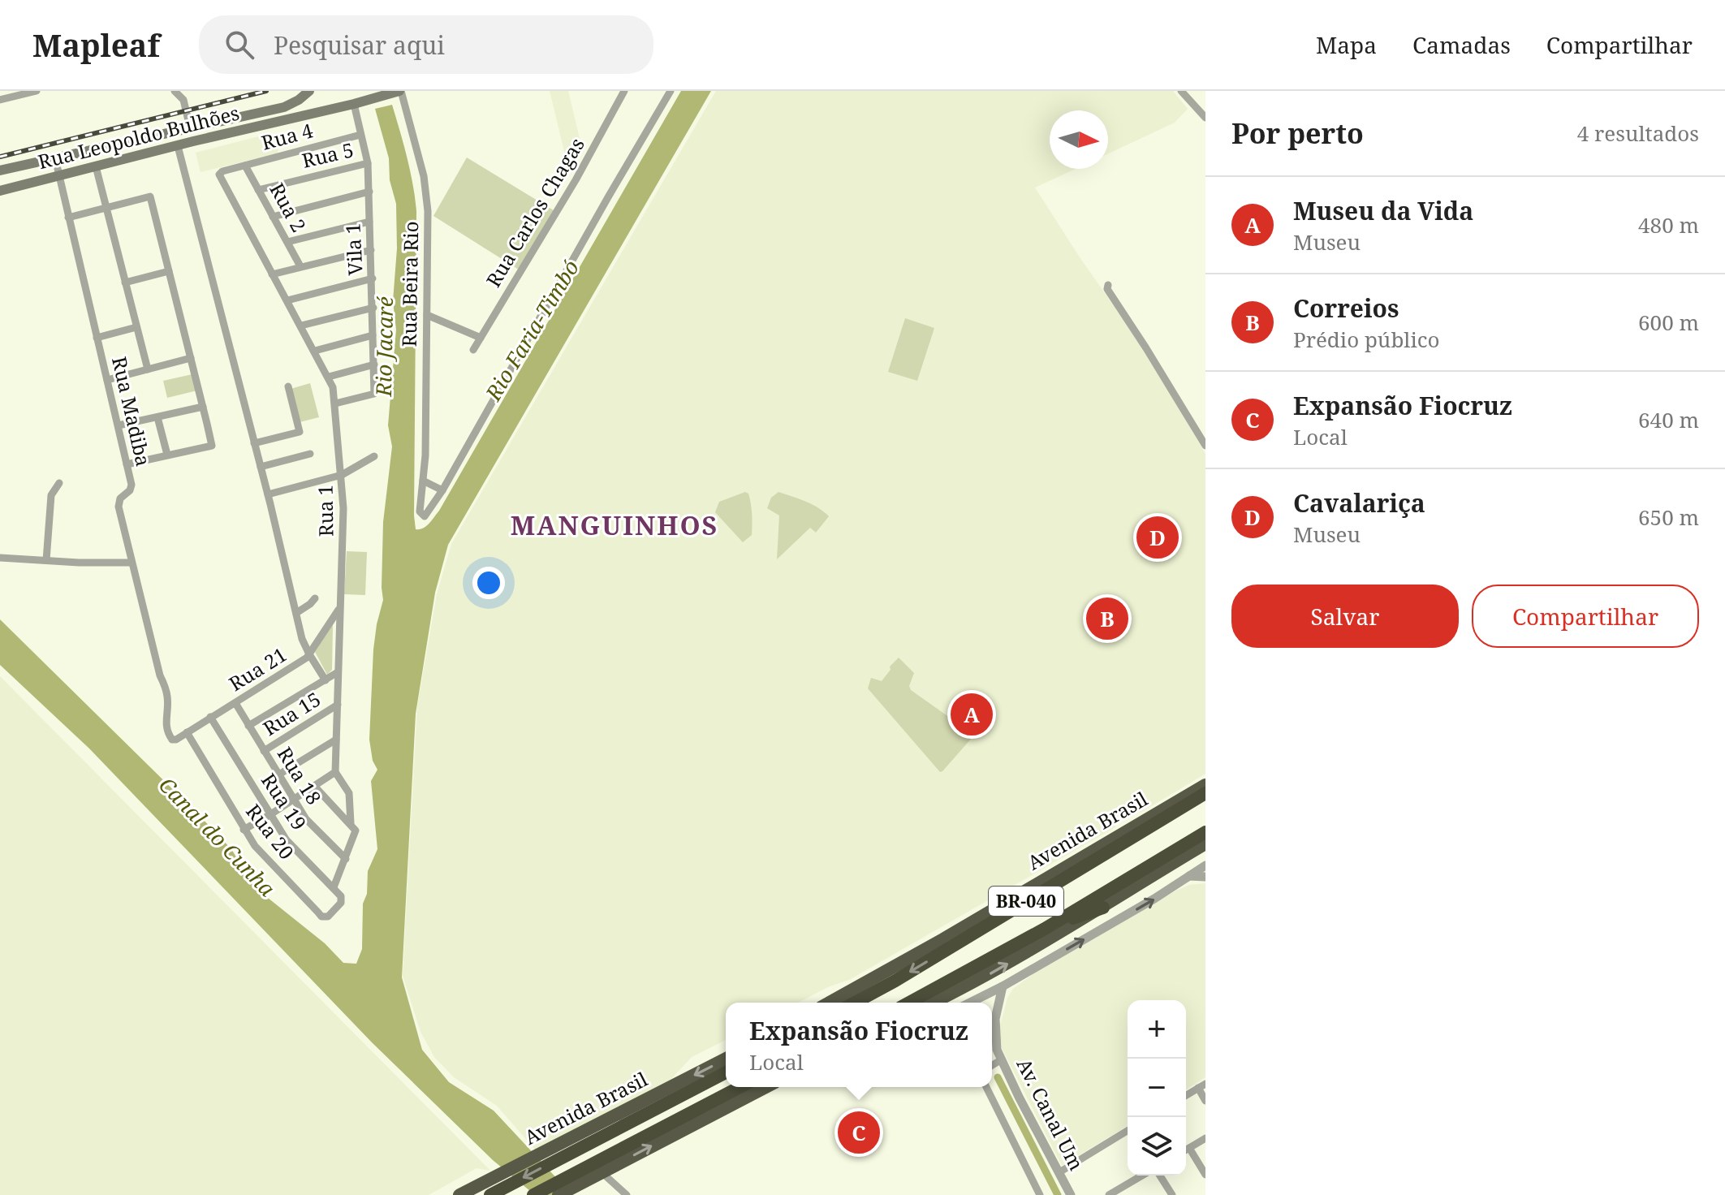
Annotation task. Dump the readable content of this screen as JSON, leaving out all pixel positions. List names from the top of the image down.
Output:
{
  "streets": {
    "highway": ["Avenida Brasil", "BR-040"],
    "main road": ["Rua Leopoldo Bulhões"],
    "street": [
      "Rua 4",
      "Rua 5",
      "Rua 2",
      "Rua Carlos Chagas",
      "Vila 1",
      "Rua Beira Rio",
      "Rua Madiba",
      "Rua 1",
      "Rua 21",
      "Rua 15",
      "Rua 18",
      "Rua 19",
      "Rua 20",
      "Av. Canal Um"
    ]
  },
  "crossings": [
    ["Rua 4", "Rua 2"],
    ["Rua 4", "Vila 1"],
    ["Rua 4", "Rua 1"],
    ["Rua Leopoldo Bulhões", "Vila 1"],
    ["Rua Leopoldo Bulhões", "Rua Beira Rio"],
    ["Rua Leopoldo Bulhões", "Rua Madiba"],
    ["Rua 5", "Rua 2"],
    ["Rua 5", "Vila 1"],
    ["Vila 1", "Rua 1"],
    ["Rua Madiba", "Rua 21"],
    ["Rua 1", "Rua 21"],
    ["Rua 1", "Rua 15"],
    ["Rua 21", "Rua 18"],
    ["Rua 21", "Rua 19"],
    ["Rua 21", "Rua 20"],
    ["Rua 15", "Rua 18"],
    ["Rua 19", "Rua 20"]
  ],
  "districts": ["MANGUINHOS"],
  "water": ["Rio Faria-Timbó", "Rio Jacaré", "Canal do Cunha"],
  "north": "right",
  "page": {
    "header": "Mapleaf",
    "search": "Pesquisar aqui",
    "nav": ["Mapa", "Camadas", "Compartilhar"],
    "heading": ["Por perto", "4 resultados"],
    "list": [
      {
        "mark": "A",
        "name": "Museu da Vida",
        "note": "Museu",
        "value": "480 m"
      },
      {
        "mark": "B",
        "name": "Correios",
        "note": "Prédio público",
        "value": "600 m"
      },
      {
        "mark": "C",
        "name": "Expansão Fiocruz",
        "note": "Local",
        "value": "640 m"
      },
      {
        "mark": "D",
        "name": "Cavalariça",
        "note": "Museu",
        "value": "650 m"
      }
    ],
    "pins": [
      "D",
      "B",
      "A",
      "C"
    ],
    "buttons": ["Salvar", "Compartilhar"],
    "map_buttons": ["+", "−"],
    "popup": ["Expansão Fiocruz", "Local"]
  }
}
